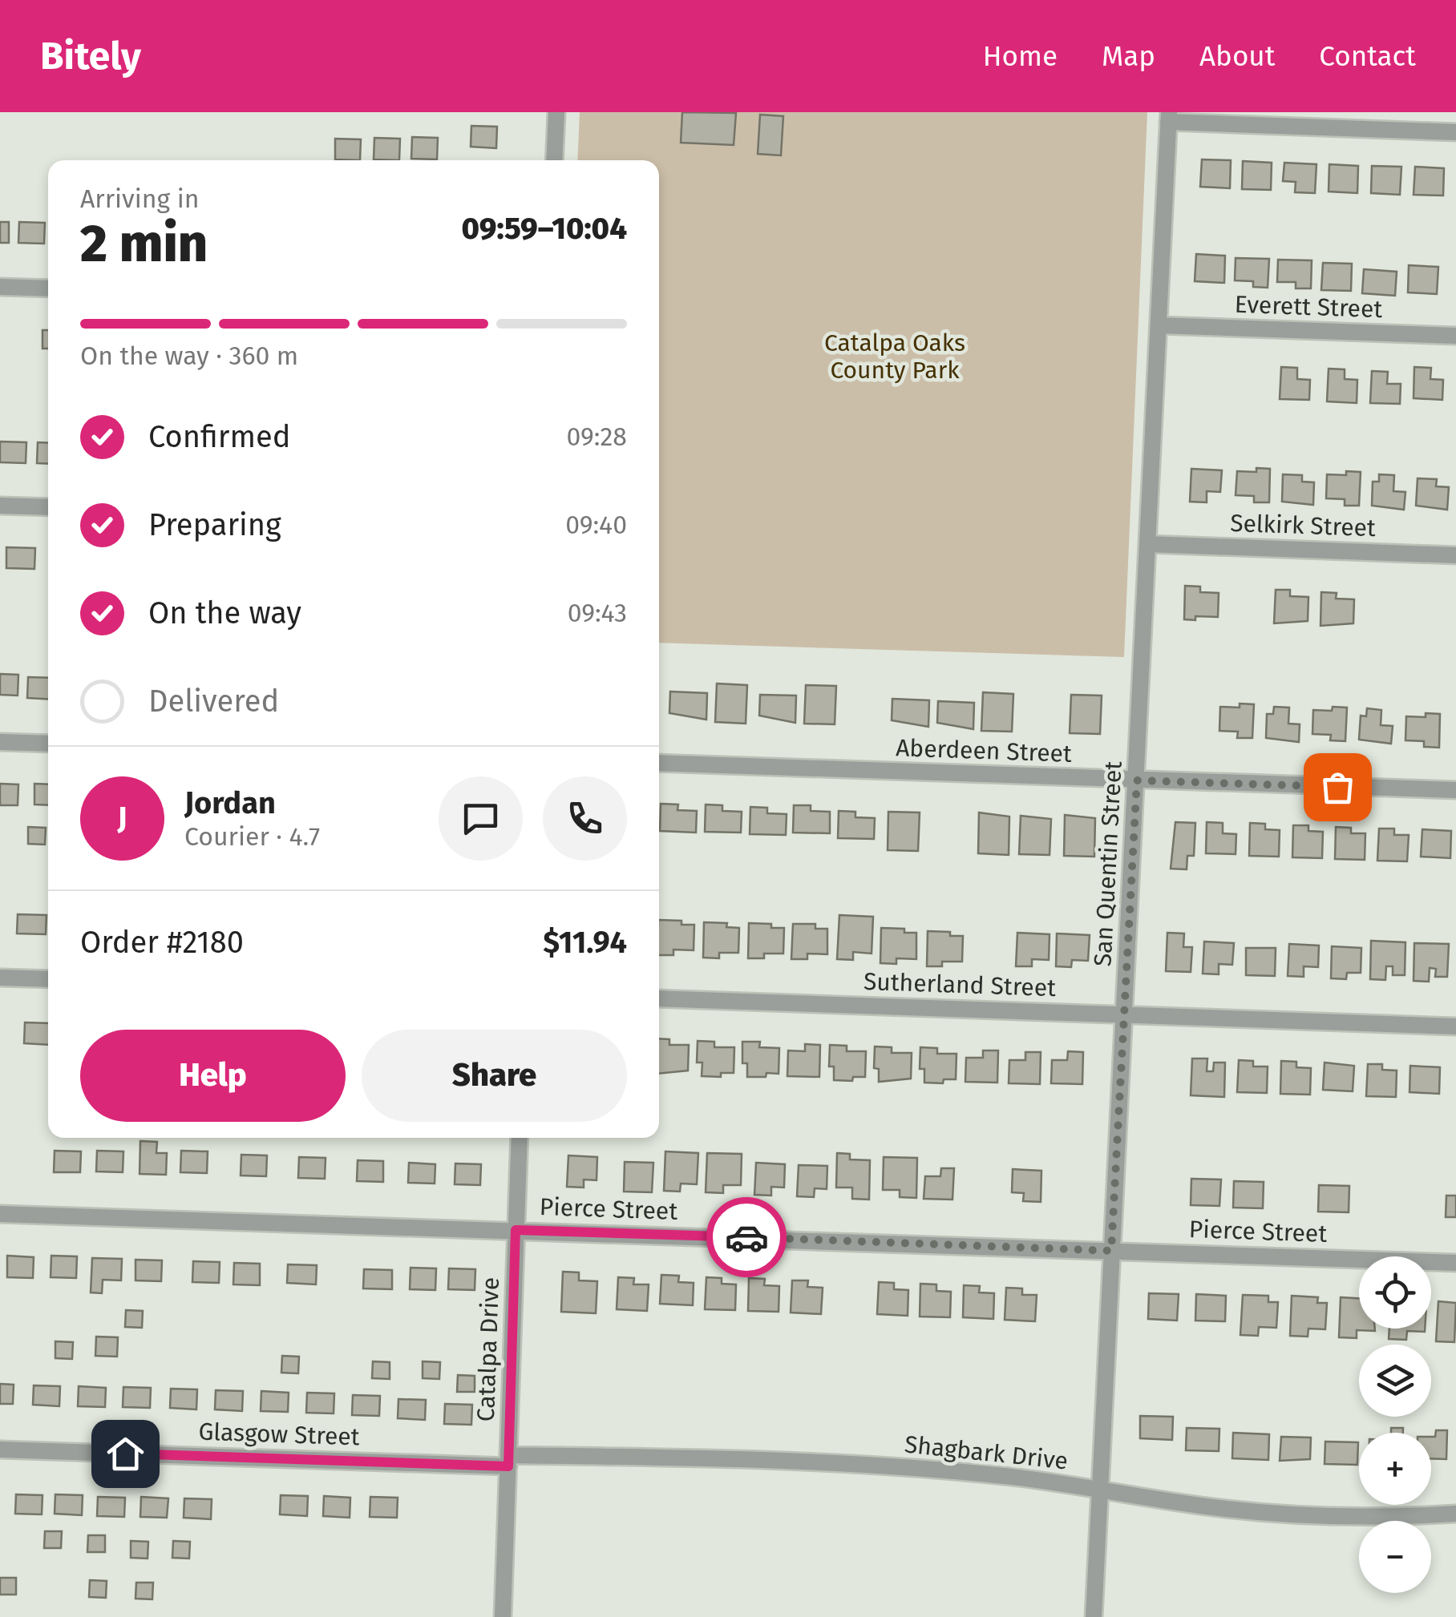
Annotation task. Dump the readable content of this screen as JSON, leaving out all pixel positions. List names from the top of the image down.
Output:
{
  "streets": {
    "street": [
      "Everett Street",
      "Selkirk Street",
      "Aberdeen Street",
      "San Quentin Street",
      "Sutherland Street",
      "Pierce Street",
      "Catalpa Drive",
      "Glasgow Street",
      "Shagbark Drive"
    ]
  },
  "crossings": [
    ["Everett Street", "San Quentin Street"],
    ["Selkirk Street", "San Quentin Street"],
    ["Aberdeen Street", "San Quentin Street"],
    ["San Quentin Street", "Sutherland Street"],
    ["San Quentin Street", "Pierce Street"],
    ["San Quentin Street", "Shagbark Drive"],
    ["Pierce Street", "Catalpa Drive"],
    ["Catalpa Drive", "Glasgow Street"],
    ["Catalpa Drive", "Shagbark Drive"],
    ["Glasgow Street", "Shagbark Drive"]
  ],
  "parks": ["Catalpa Oaks County Park"],
  "page": {
    "header": "Bitely",
    "nav": [
      "Home",
      "Map",
      "About",
      "Contact"
    ],
    "heading": ["2 min", "Arriving in", "09:59–10:04"],
    "panel": [
      "Jordan",
      "Courier · 4.7",
      "Order #2180",
      "$11.94"
    ],
    "bar": "On the way · 360 m",
    "list": [
      ["Confirmed", "09:28"],
      ["Preparing", "09:40"],
      ["On the way", "09:43"],
      "Delivered"
    ],
    "round": "J",
    "buttons": ["Help", "Share"],
    "map_buttons": ["+", "−"]
  }
}
